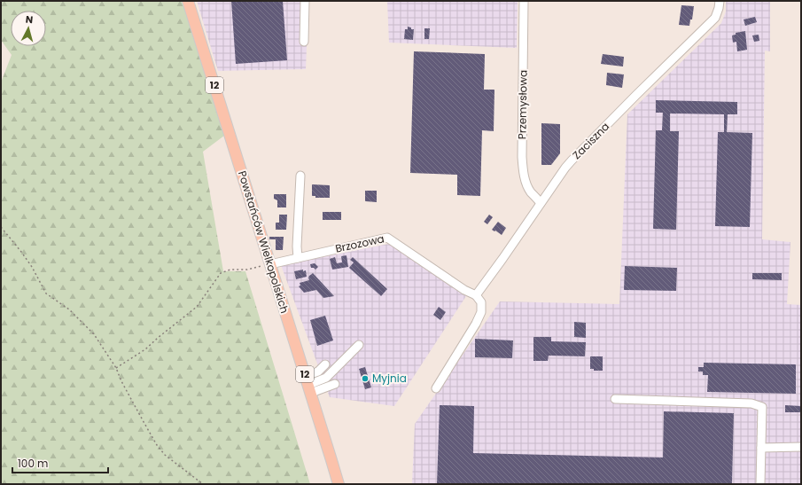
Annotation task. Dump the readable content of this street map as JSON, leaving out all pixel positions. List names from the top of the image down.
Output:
{
  "streets": {
    "main road": ["12", "Powstańców Wielkopolskich"],
    "street": ["Przemysłowa", "Zaciszna", "Brzozowa"]
  },
  "crossings": [
    ["Przemysłowa", "Zaciszna"],
    ["Zaciszna", "Brzozowa"],
    ["Powstańców Wielkopolskich", "Brzozowa"]
  ],
  "places": ["Myjnia"],
  "scale_bar": "100 m",
  "north": "top"
}
